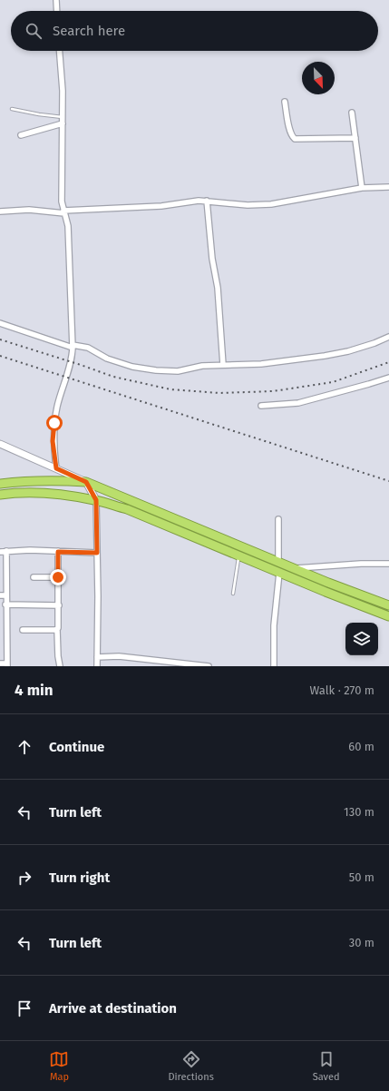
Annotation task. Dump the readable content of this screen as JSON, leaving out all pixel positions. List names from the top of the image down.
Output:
{
  "north": "bottom right",
  "page": {
    "search": "Search here",
    "heading": ["4 min", "Walk · 270 m"],
    "list": [
      ["Continue", "60 m"],
      ["Turn left", "130 m"],
      ["Turn right", "50 m"],
      ["Turn left", "30 m"],
      "Arrive at destination"
    ],
    "nav": ["Map", "Directions", "Saved"]
  }
}
